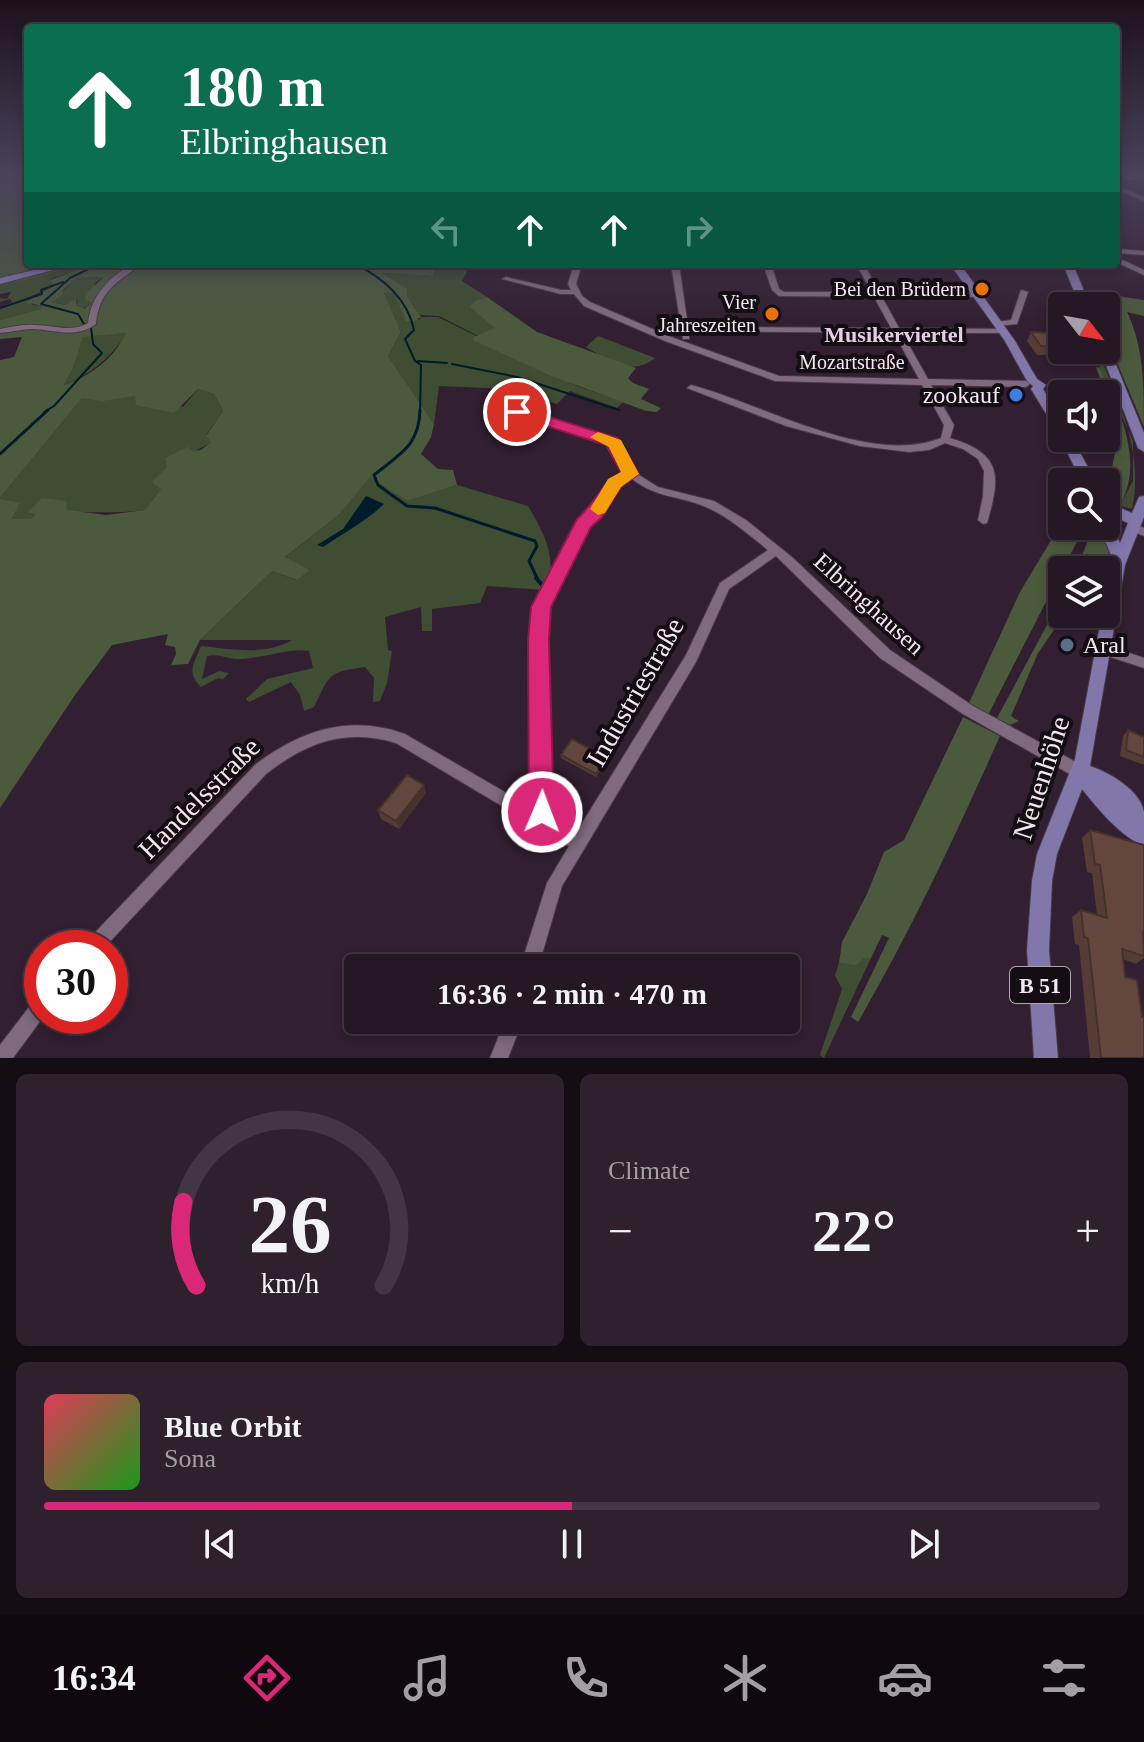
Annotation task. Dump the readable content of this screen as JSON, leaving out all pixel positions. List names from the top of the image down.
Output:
{
  "streets": {
    "main road": ["Neuenhöhe", "B 51"],
    "street": [
      "Mozartstraße",
      "Elbringhausen",
      "Industriestraße",
      "Handelsstraße"
    ]
  },
  "crossings": [
    ["Elbringhausen", "Industriestraße"],
    ["Elbringhausen", "Neuenhöhe"],
    ["Industriestraße", "Handelsstraße"],
    ["Neuenhöhe", "B 51"]
  ],
  "districts": ["Musikerviertel"],
  "places": [
    "Bei den Brüdern",
    "Vier Jahreszeiten",
    "zookauf",
    "Aral"
  ],
  "north": "bottom right",
  "page": {
    "turn": ["180 m", "Elbringhausen"],
    "limit": "30",
    "trip": "16:36 · 2 min · 470 m",
    "tile": "Climate",
    "heat": ["−", "22°", "+"],
    "song": ["Blue Orbit", "Sona"],
    "tabs": "16:34",
    "gauge": ["26", "km/h"]
  }
}
